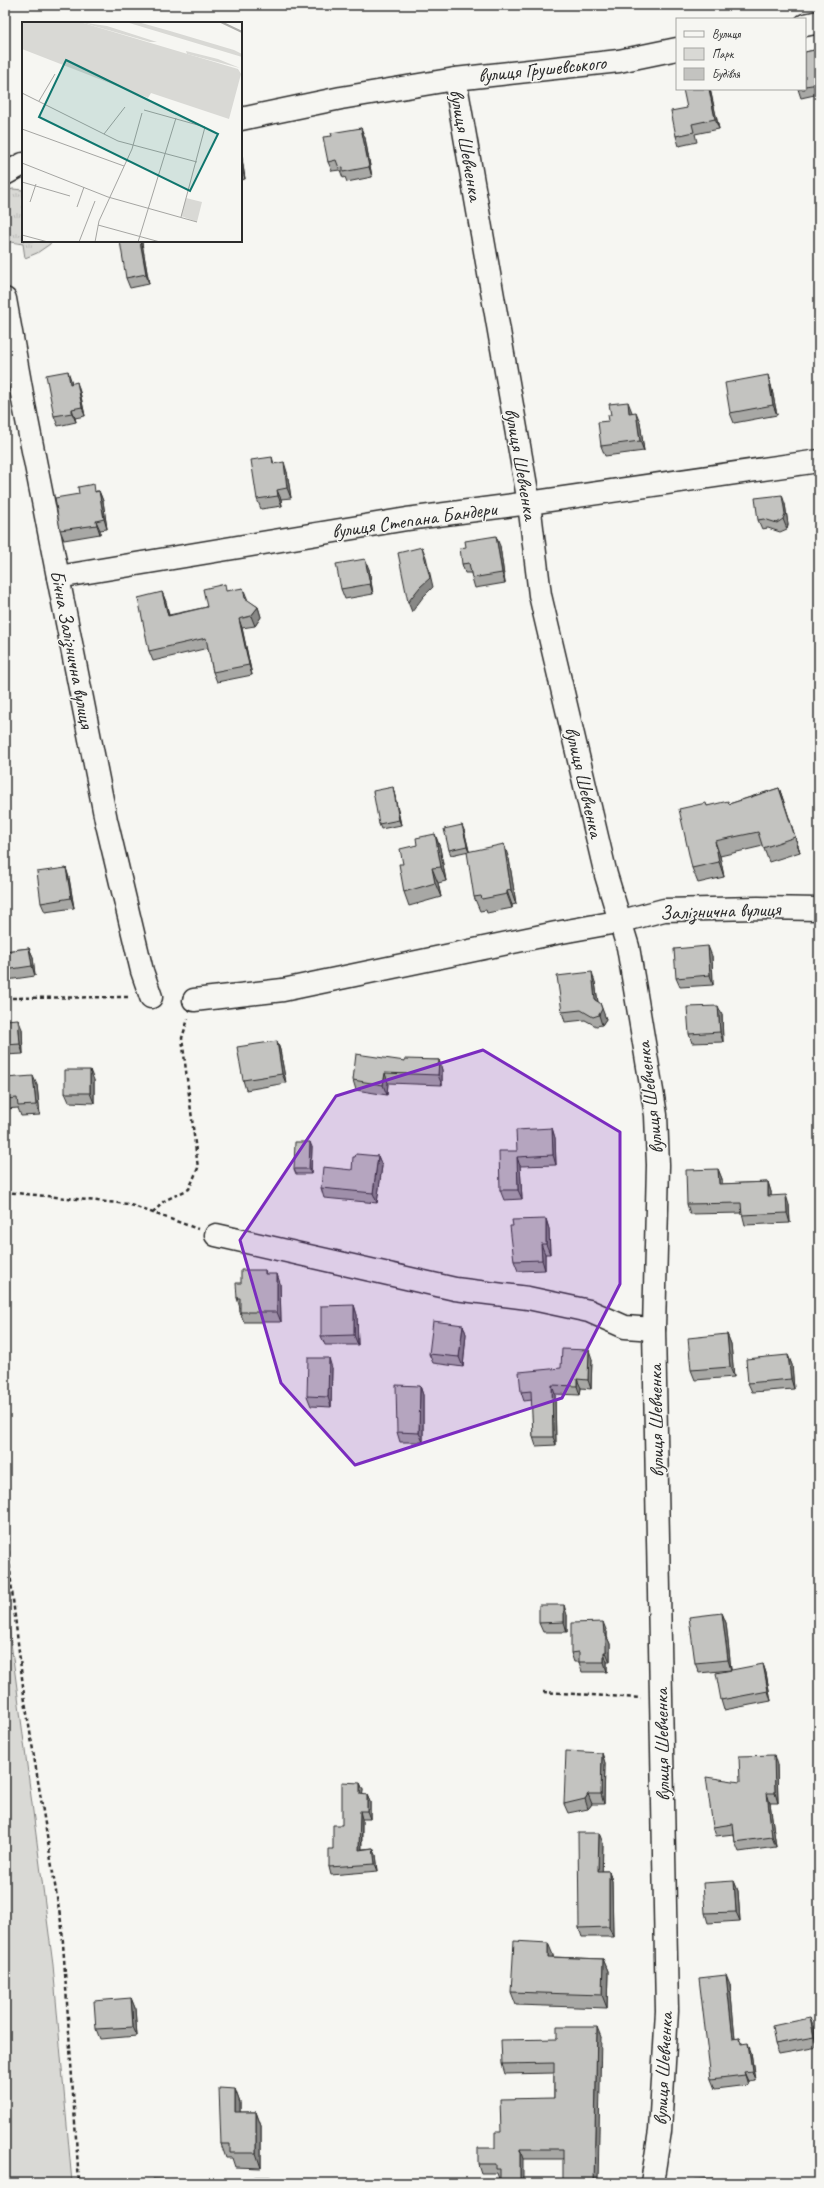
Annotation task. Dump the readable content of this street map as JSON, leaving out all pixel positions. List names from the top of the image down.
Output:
{
  "streets": {
    "street": [
      "вулиця Грушевського",
      "вулиця Шевченка",
      "вулиця Степана Бандери",
      "Бічна Залізнична вулиця",
      "Залізнична вулиця"
    ]
  },
  "crossings": [
    ["вулиця Грушевського", "вулиця Шевченка"],
    ["вулиця Шевченка", "вулиця Степана Бандери"],
    ["вулиця Шевченка", "Залізнична вулиця"],
    ["вулиця Степана Бандери", "Бічна Залізнична вулиця"]
  ],
  "legend": ["Вулиця", "Парк", "Будівля"]
}
